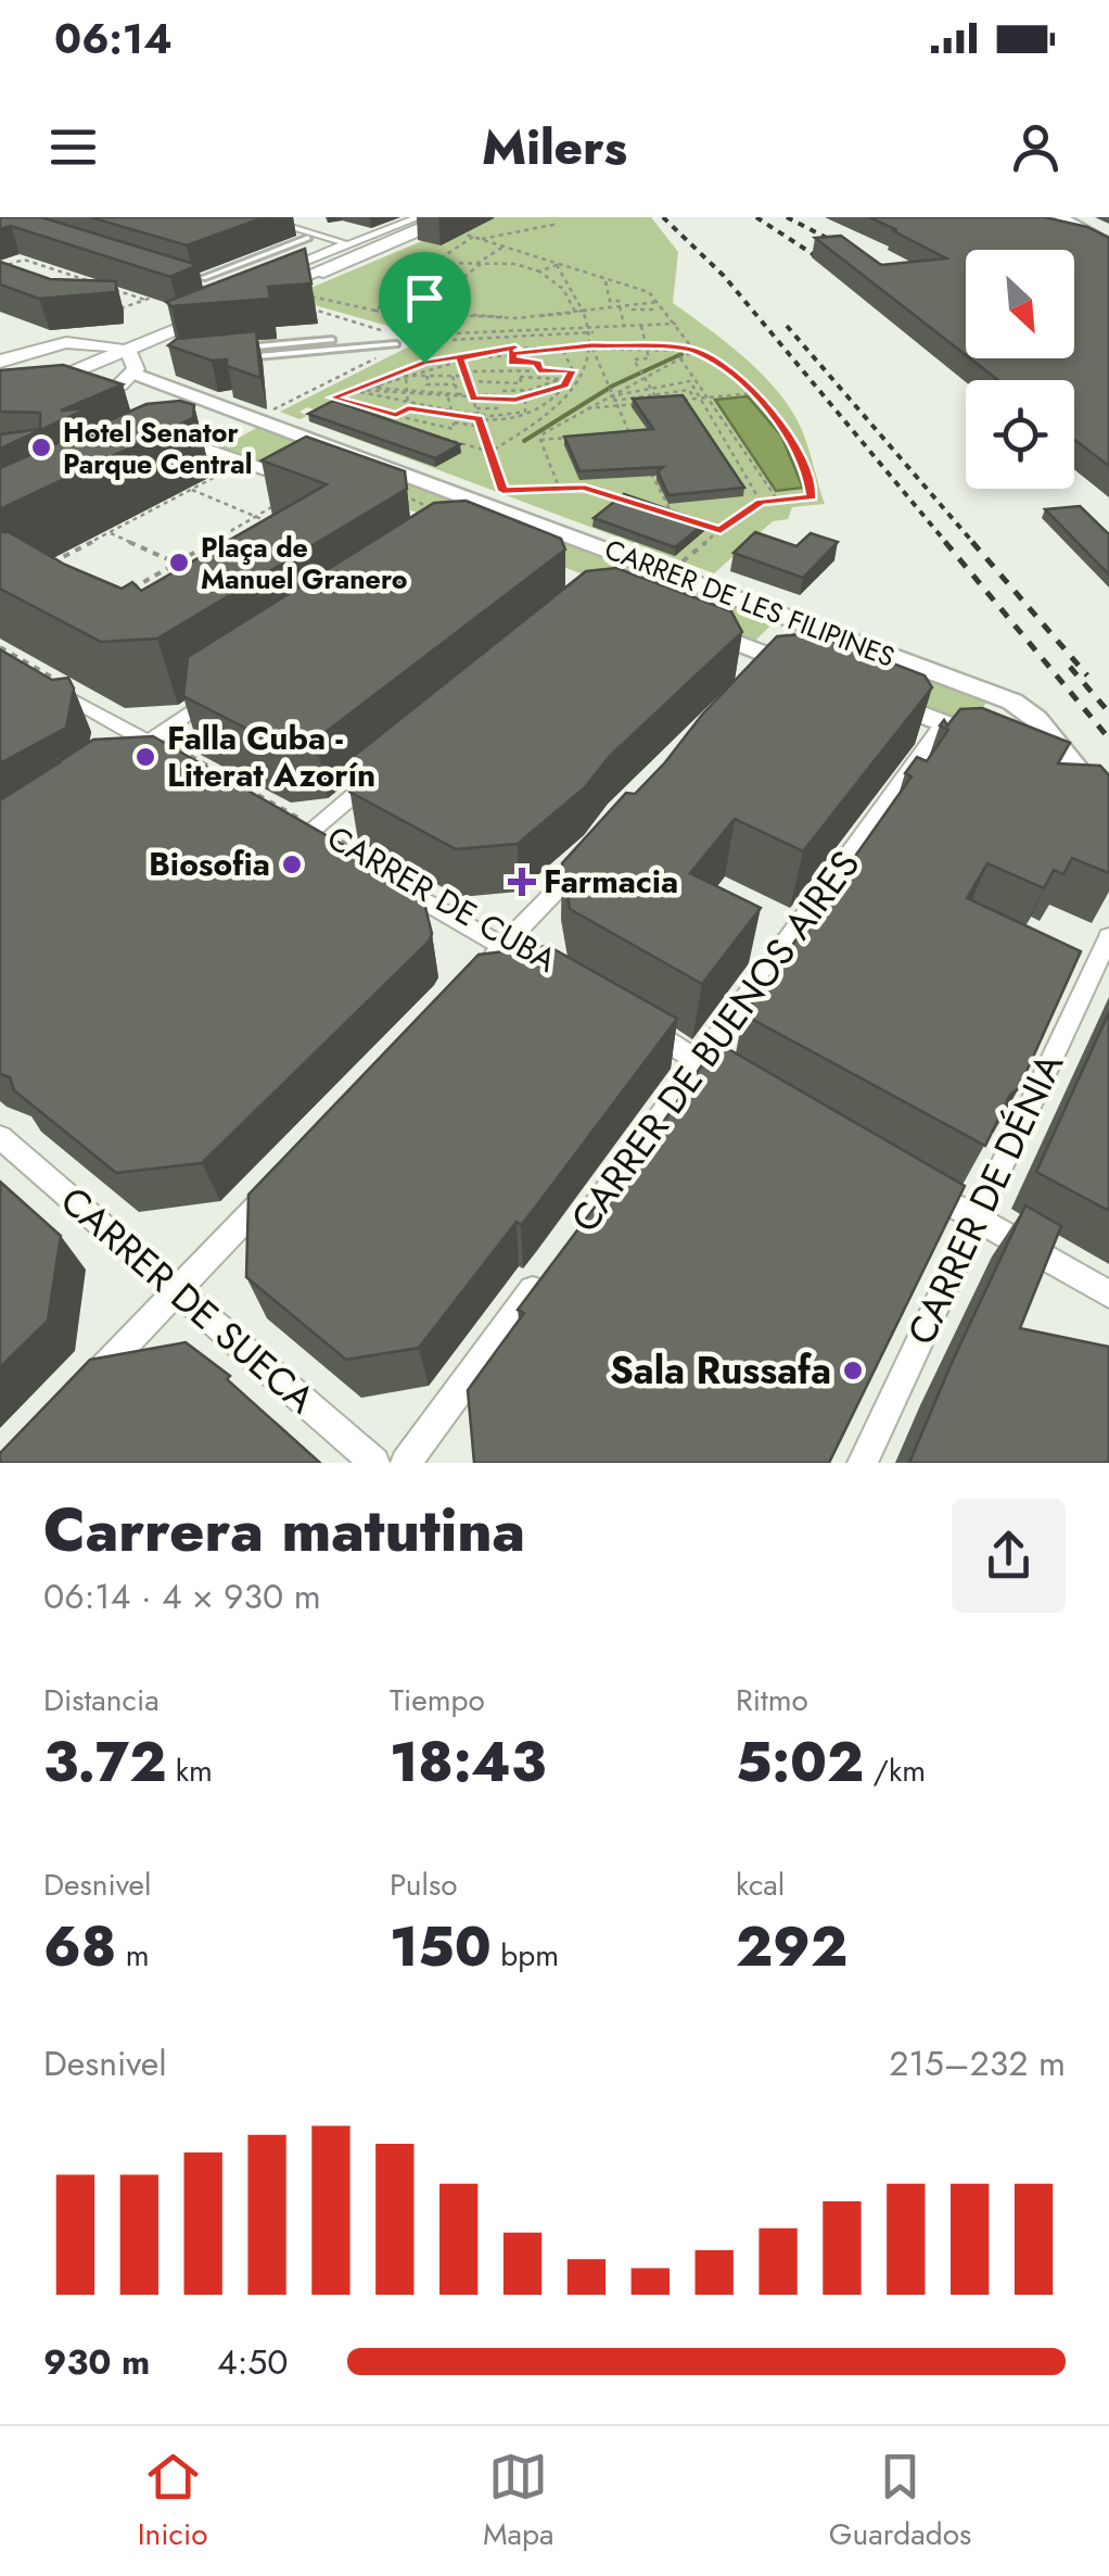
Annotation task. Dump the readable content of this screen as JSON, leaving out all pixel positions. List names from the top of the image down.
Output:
{
  "streets": {
    "main road": ["CARRER DE LES FILIPINES"],
    "street": [
      "CARRER DE CUBA",
      "CARRER DE BUENOS AIRES",
      "CARRER DE DÉNIA",
      "CARRER DE SUECA"
    ]
  },
  "crossings": [
    ["CARRER DE LES FILIPINES", "CARRER DE BUENOS AIRES"]
  ],
  "places": {
    "other": [
      "Hotel Senator Parque Central",
      "Plaça de Manuel Granero",
      "Falla Cuba - Literat Azorín",
      "Biosofia",
      "Sala Russafa"
    ],
    "health": ["Farmacia"]
  },
  "north": "bottom right",
  "page": {
    "status": "06:14",
    "header": "Milers",
    "heading": ["Carrera matutina", "06:14 · 4 × 930 m"],
    "stats": [
      ["Distancia", "3.72 km"],
      ["Tiempo", "18:43"],
      ["Ritmo", "5:02 /km"],
      ["Desnivel", "68 m"],
      ["Pulso", "150 bpm"],
      ["kcal", "292"]
    ],
    "chart": ["Desnivel", "215–232 m"],
    "list": [
      {
        "name": "930 m",
        "note": "4:50"
      }
    ],
    "tabs": ["Inicio", "Mapa", "Guardados"]
  }
}
